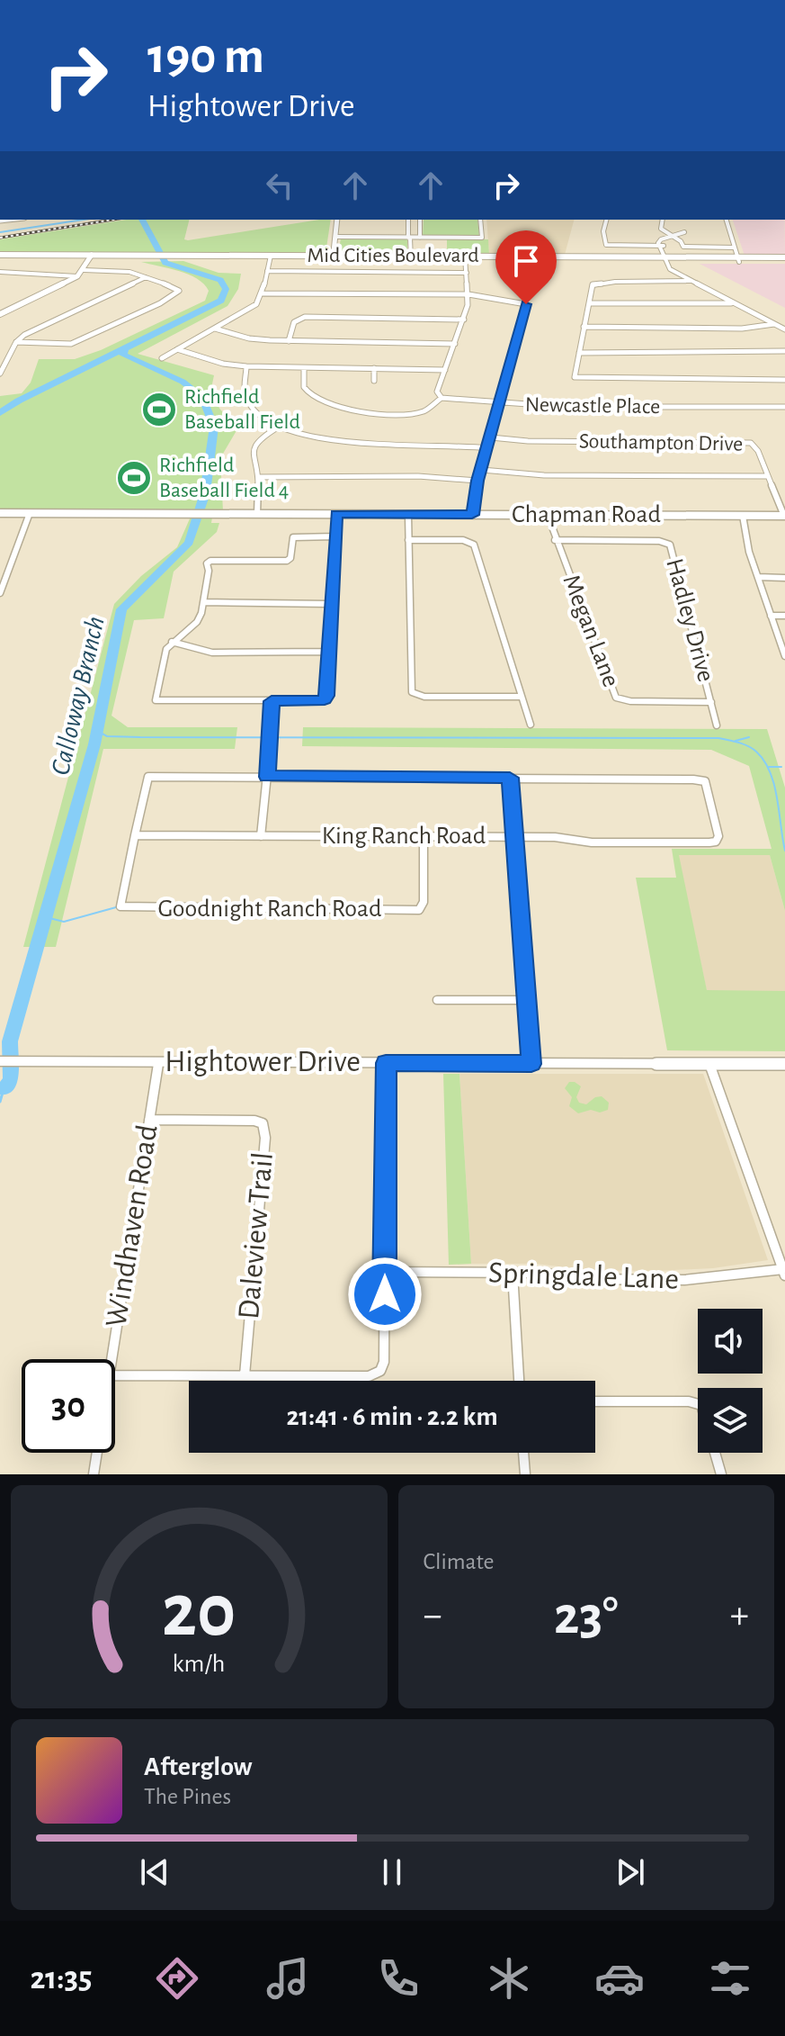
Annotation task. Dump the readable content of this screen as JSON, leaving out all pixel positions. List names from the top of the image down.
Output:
{
  "streets": {
    "main road": ["Mid Cities Boulevard"],
    "street": [
      "Newcastle Place",
      "Southampton Drive",
      "Chapman Road",
      "Hadley Drive",
      "Megan Lane",
      "King Ranch Road",
      "Goodnight Ranch Road",
      "Hightower Drive",
      "Windhaven Road",
      "Daleview Trail",
      "Springdale Lane"
    ]
  },
  "crossings": [
    ["Southampton Drive", "Chapman Road"],
    ["Chapman Road", "Megan Lane"],
    ["Hadley Drive", "Megan Lane"],
    ["King Ranch Road", "Goodnight Ranch Road"],
    ["Hightower Drive", "Windhaven Road"],
    ["Windhaven Road", "Daleview Trail"]
  ],
  "water": ["Calloway Branch"],
  "places": {
    "sports": ["Richfield Baseball Field", "Richfield Baseball Field 4"]
  },
  "page": {
    "turn": ["190 m", "Hightower Drive"],
    "limit": "30",
    "trip": "21:41 · 6 min · 2.2 km",
    "tile": "Climate",
    "heat": ["−", "23°", "+"],
    "song": ["Afterglow", "The Pines"],
    "tabs": "21:35",
    "gauge": ["20", "km/h"]
  }
}
